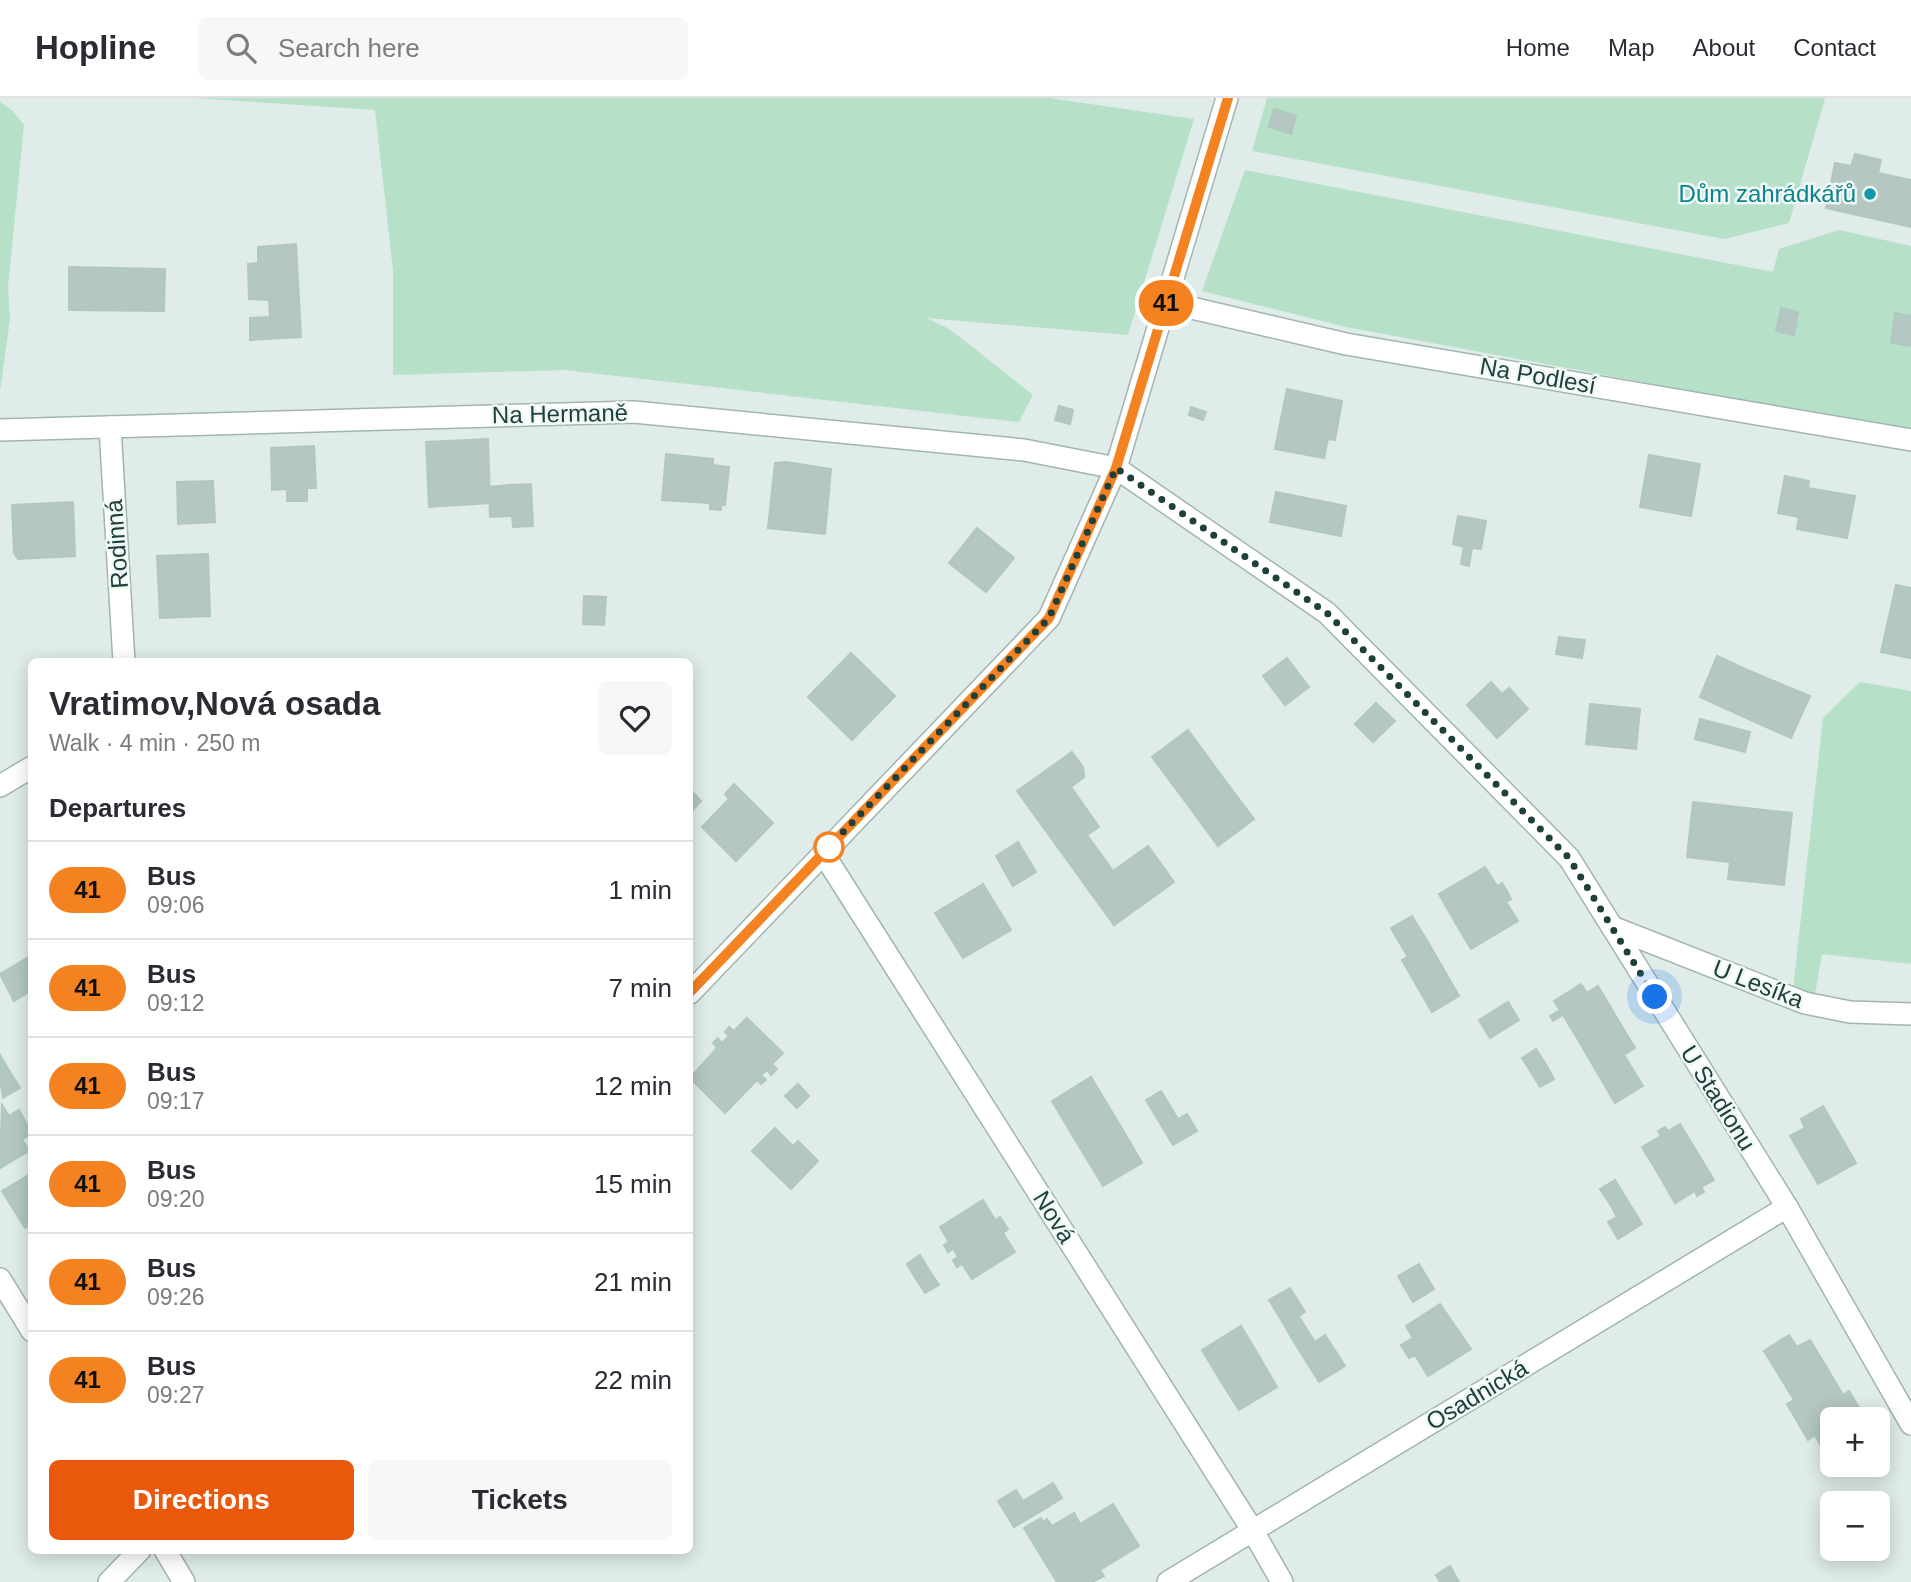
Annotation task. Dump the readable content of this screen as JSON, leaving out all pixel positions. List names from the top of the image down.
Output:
{
  "streets": {
    "street": [
      "Na Podlesí",
      "Na Hermaně",
      "Rodinná",
      "U Lesíka",
      "U Stadionu",
      "Nová",
      "Osadnická"
    ]
  },
  "crossings": [
    ["Na Hermaně", "Rodinná"],
    ["Na Hermaně", "U Stadionu"],
    ["U Lesíka", "U Stadionu"],
    ["U Stadionu", "Osadnická"],
    ["Nová", "Osadnická"]
  ],
  "places": ["Dům zahrádkářů"],
  "lines": ["bus line 41"],
  "page": {
    "header": "Hopline",
    "search": "Search here",
    "nav": [
      "Home",
      "Map",
      "About",
      "Contact"
    ],
    "on_map": "41",
    "heading": [
      ["Vratimov,Nová osada", "Walk · 4 min · 250 m"],
      "Departures"
    ],
    "list": [
      {
        "mark": "41",
        "name": "Bus",
        "note": "09:06",
        "value": "1 min"
      },
      {
        "mark": "41",
        "name": "Bus",
        "note": "09:12",
        "value": "7 min"
      },
      {
        "mark": "41",
        "name": "Bus",
        "note": "09:17",
        "value": "12 min"
      },
      {
        "mark": "41",
        "name": "Bus",
        "note": "09:20",
        "value": "15 min"
      },
      {
        "mark": "41",
        "name": "Bus",
        "note": "09:26",
        "value": "21 min"
      },
      {
        "mark": "41",
        "name": "Bus",
        "note": "09:27",
        "value": "22 min"
      }
    ],
    "map_buttons": ["+", "−"],
    "buttons": ["Directions", "Tickets"]
  }
}
